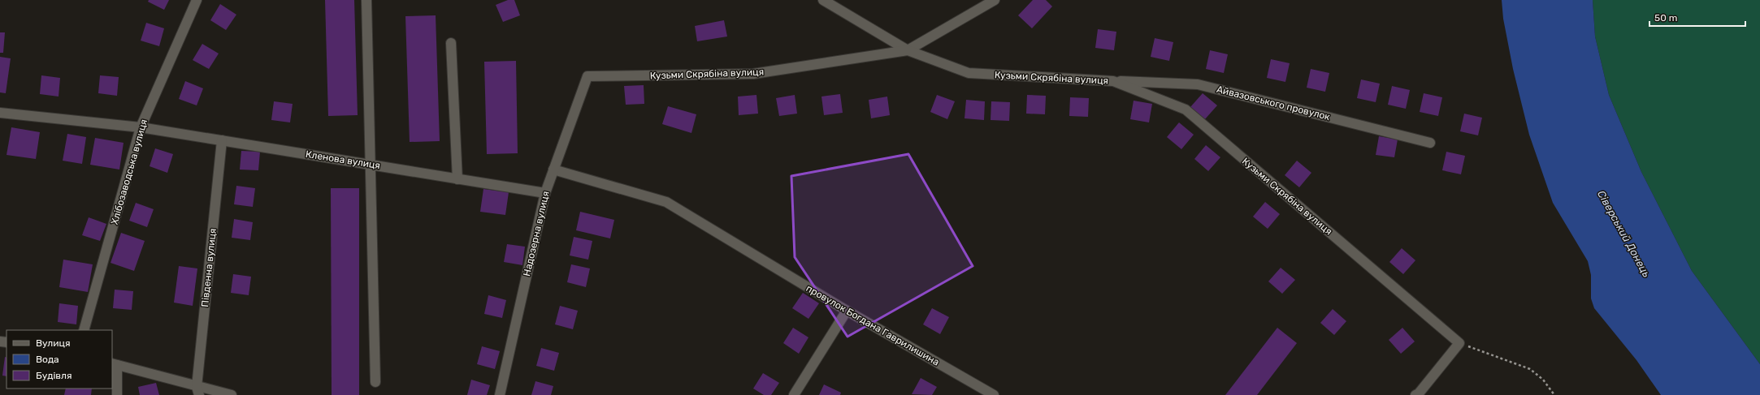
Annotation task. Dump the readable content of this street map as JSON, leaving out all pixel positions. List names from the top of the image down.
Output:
{
  "streets": {
    "street": [
      "Кузьми Скрябіна вулиця",
      "Айвазовського провулок",
      "Кленова вулиця",
      "Хлібозаводська вулиця",
      "Надозерна вулиця",
      "Південна вулиця",
      "провулок Богдана Гаврилишина"
    ]
  },
  "crossings": [
    ["Кузьми Скрябіна вулиця", "Айвазовського провулок"],
    ["Кузьми Скрябіна вулиця", "Надозерна вулиця"],
    ["Кленова вулиця", "Хлібозаводська вулиця"],
    ["Кленова вулиця", "Надозерна вулиця"],
    ["Кленова вулиця", "Південна вулиця"],
    ["Надозерна вулиця", "провулок Богдана Гаврилишина"]
  ],
  "water": ["Сіверський Донець"],
  "legend": ["Вулиця", "Вода", "Будівля"],
  "scale_bar": "50 m"
}
